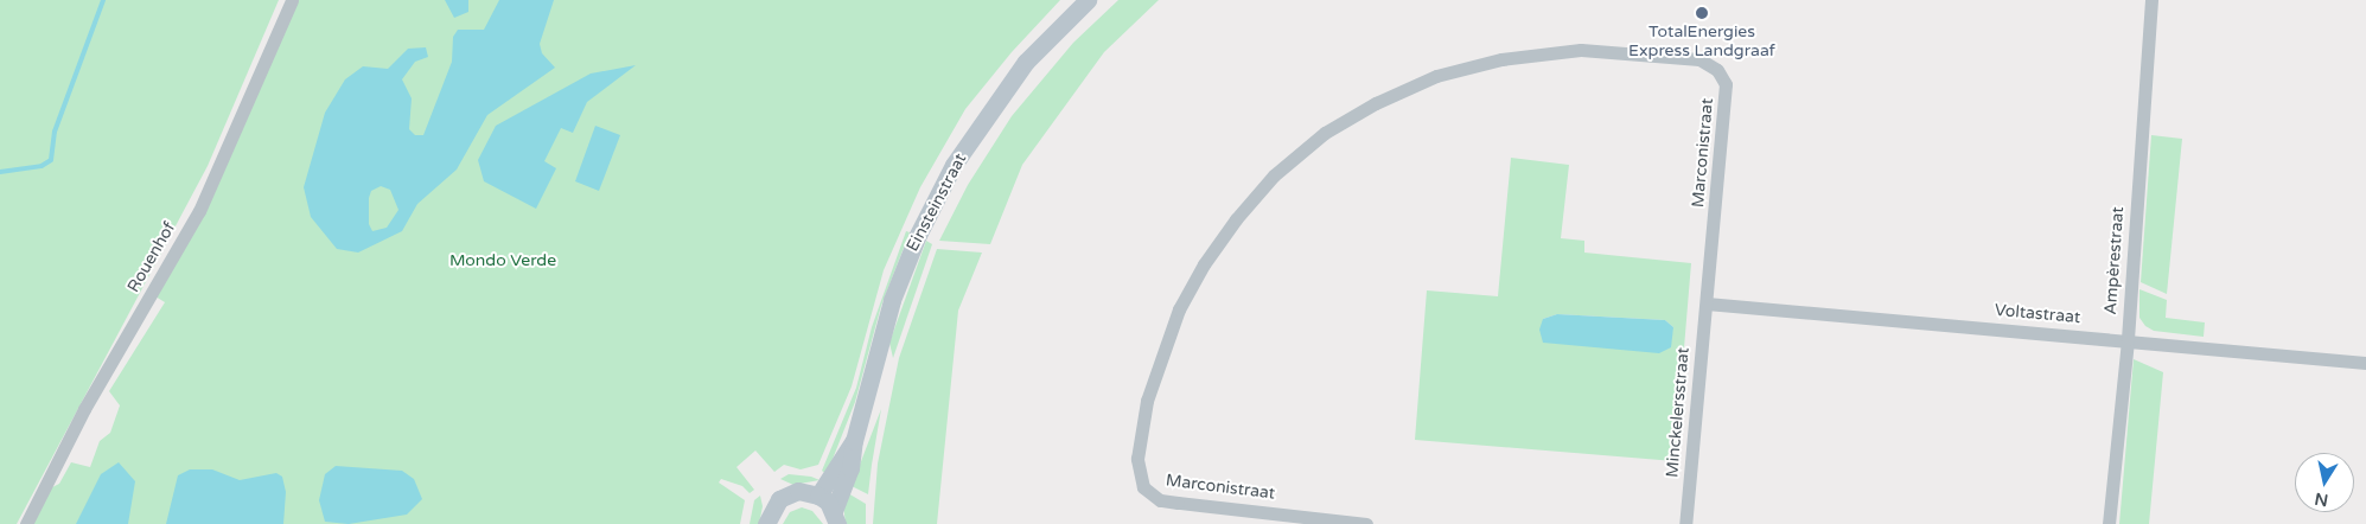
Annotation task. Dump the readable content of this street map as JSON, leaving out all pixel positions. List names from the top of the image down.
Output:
{
  "streets": {
    "main road": ["Einsteinstraat"],
    "street": [
      "Marconistraat",
      "Rouenhof",
      "Ampèrestraat",
      "Voltastraat",
      "Minckelersstraat"
    ]
  },
  "crossings": [
    ["Marconistraat", "Voltastraat"],
    ["Marconistraat", "Minckelersstraat"],
    ["Ampèrestraat", "Voltastraat"],
    ["Voltastraat", "Minckelersstraat"]
  ],
  "parks": ["Mondo Verde"],
  "places": ["TotalEnergies Express Landgraaf"],
  "north": "bottom"
}
